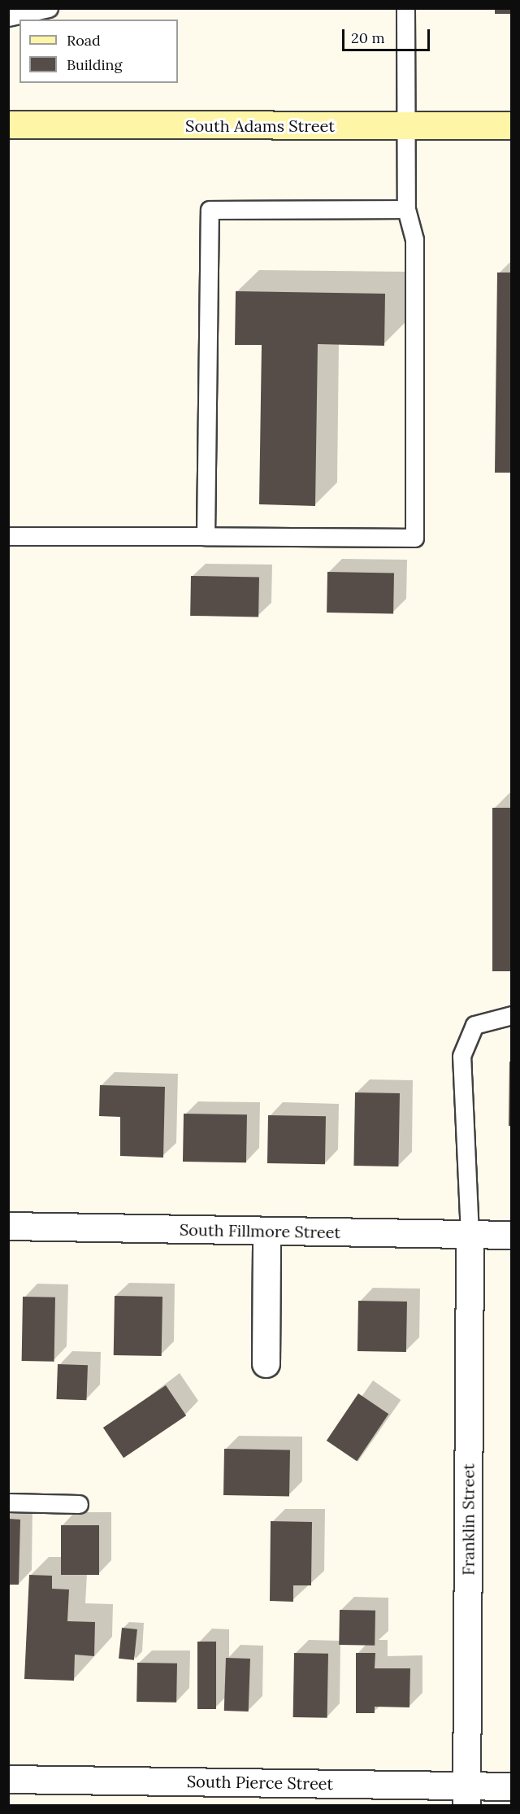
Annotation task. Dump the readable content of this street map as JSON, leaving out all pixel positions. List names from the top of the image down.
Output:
{
  "streets": {
    "street": [
      "South Adams Street",
      "South Fillmore Street",
      "Franklin Street",
      "South Pierce Street"
    ]
  },
  "crossings": [
    ["South Fillmore Street", "Franklin Street"],
    ["Franklin Street", "South Pierce Street"]
  ],
  "legend": ["Road", "Building"],
  "scale_bar": "20 m"
}
